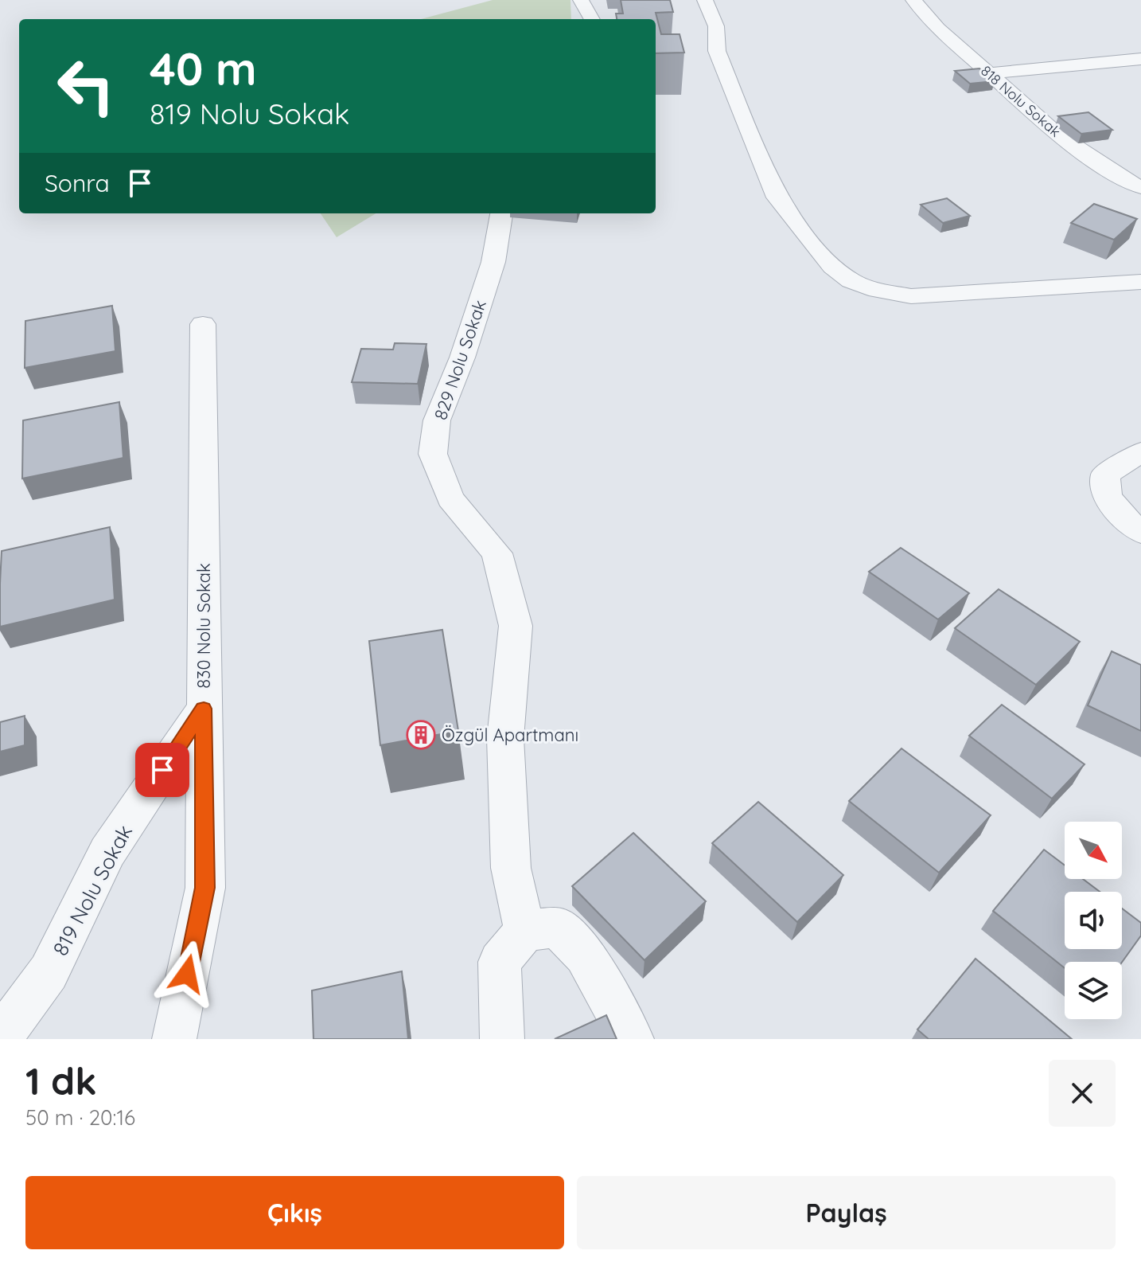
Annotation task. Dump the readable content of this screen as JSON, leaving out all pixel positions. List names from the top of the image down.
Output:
{
  "streets": {
    "street": [
      "818 Nolu Sokak",
      "829 Nolu Sokak",
      "830 Nolu Sokak",
      "819 Nolu Sokak"
    ]
  },
  "crossings": [
    ["830 Nolu Sokak", "819 Nolu Sokak"]
  ],
  "places": {
    "building": ["Özgül Apartmanı"]
  },
  "north": "bottom right",
  "page": {
    "turn": ["40 m", "819 Nolu Sokak"],
    "then": "Sonra",
    "heading": ["1 dk", "50 m · 20:16"],
    "buttons": ["Çıkış", "Paylaş"]
  }
}
